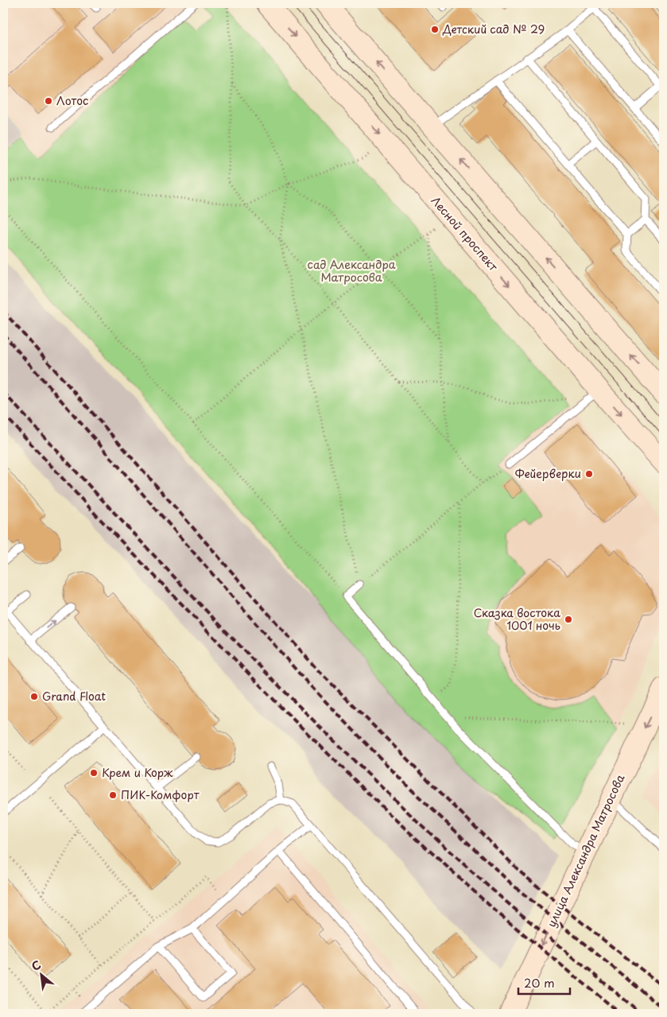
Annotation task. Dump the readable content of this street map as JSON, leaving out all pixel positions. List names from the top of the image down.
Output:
{
  "streets": {
    "main road": ["Лесной проспект", "улица Александра Матросова"]
  },
  "one_way": ["улица Александра Матросова"],
  "parks": ["cад Александра Матросова"],
  "places": [
    "Детский сад № 29",
    "Лотос",
    "Фейерверки",
    "Сказка востока 1001 ночь",
    "Grand Float",
    "Крем и Корж",
    "ПИК-Комфорт"
  ],
  "scale_bar": "20 m",
  "north": "top left"
}
